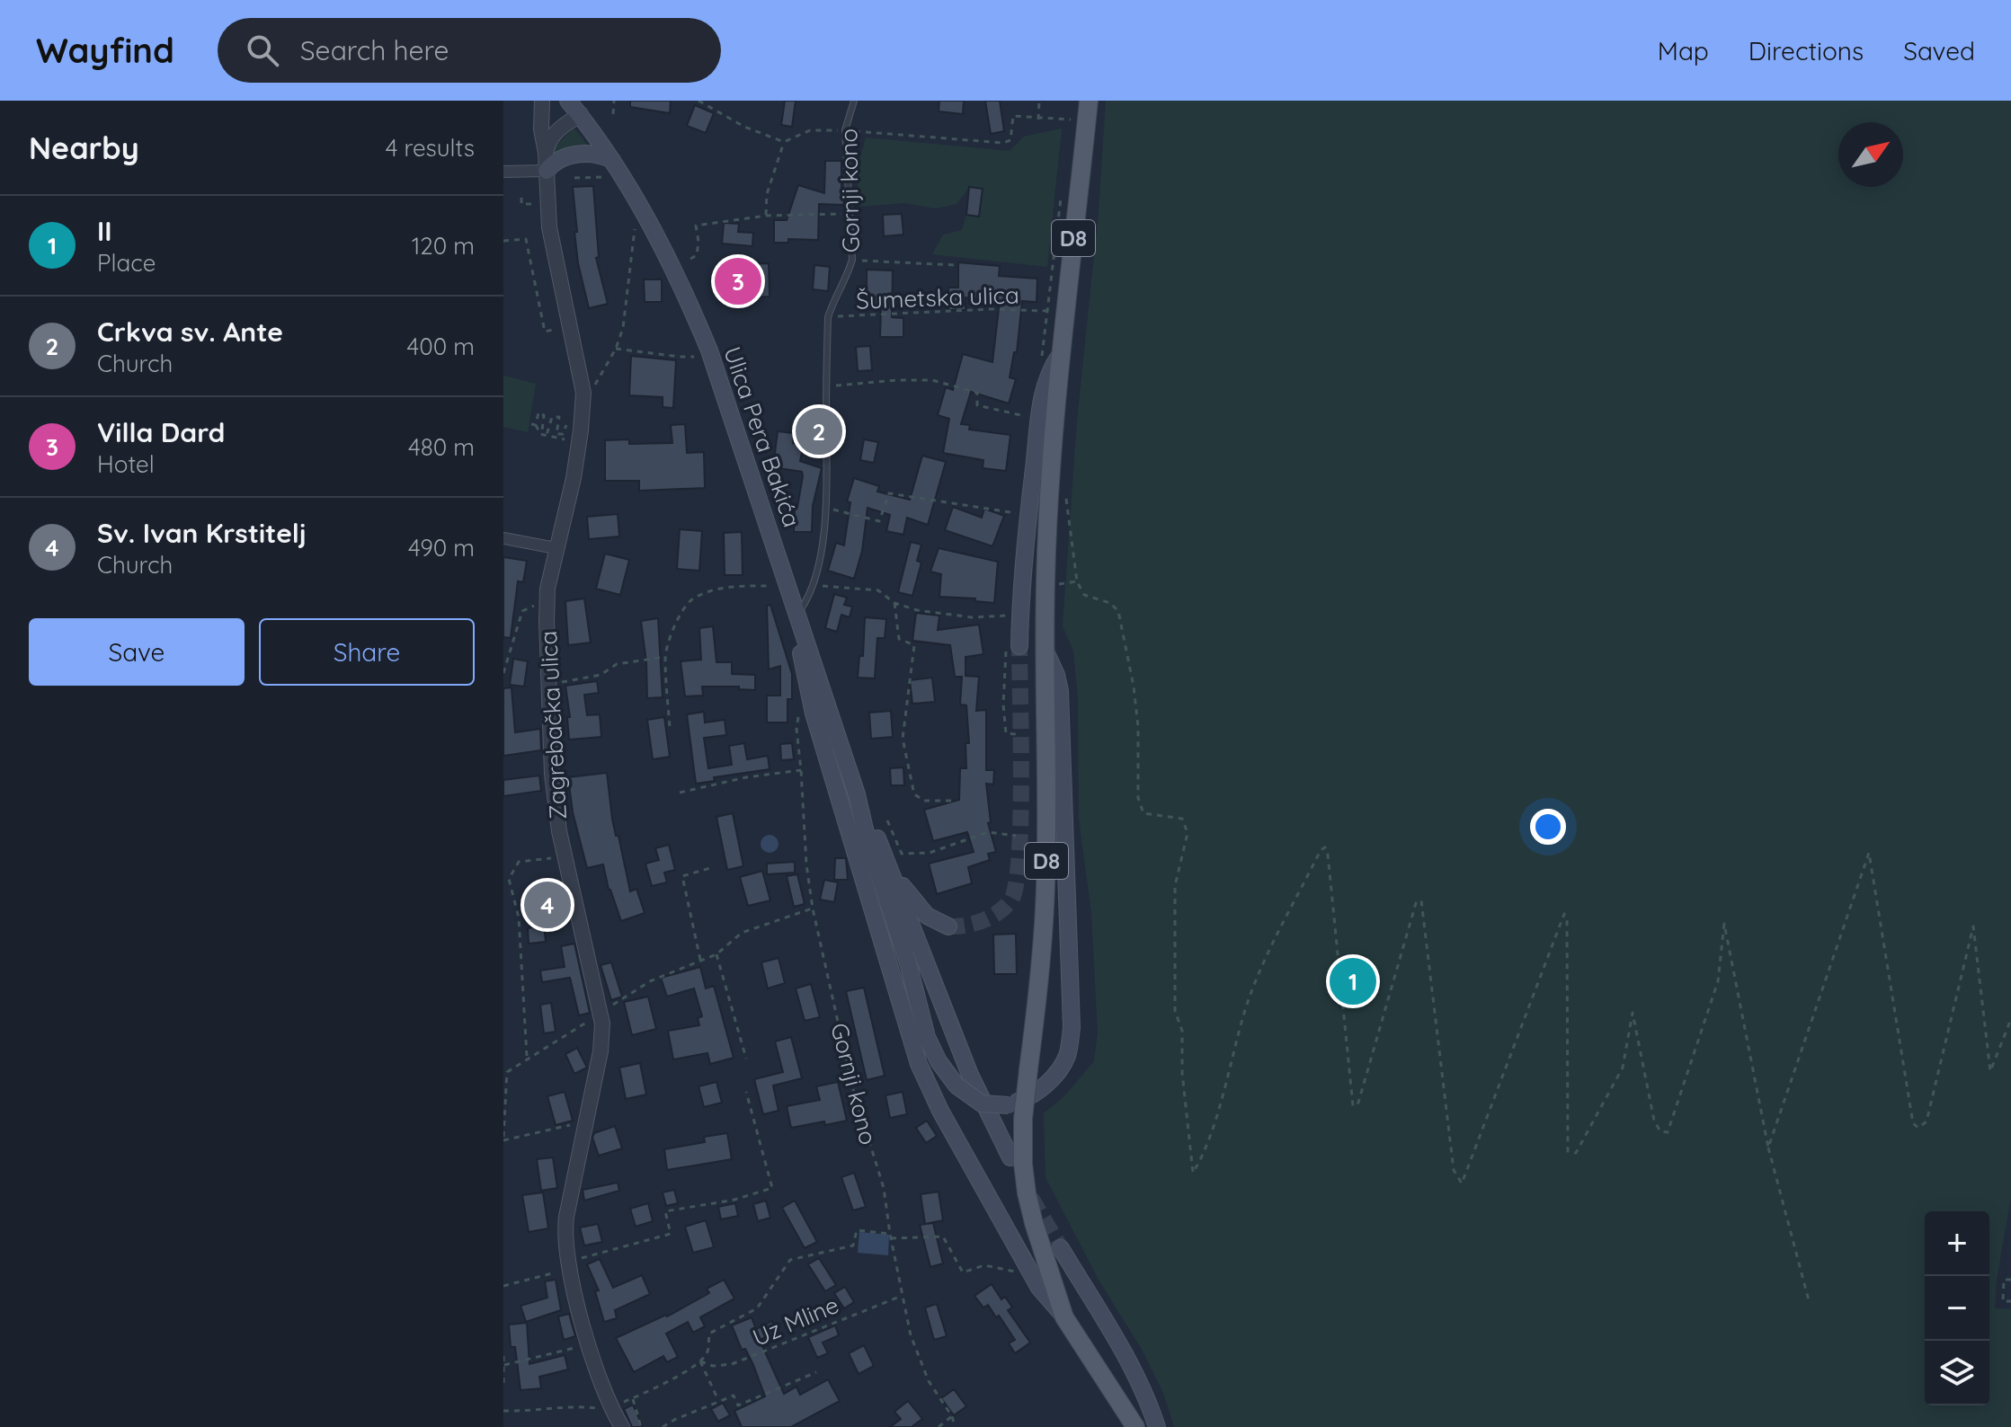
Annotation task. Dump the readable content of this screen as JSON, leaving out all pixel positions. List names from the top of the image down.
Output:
{
  "streets": {
    "main road": ["D8", "Ulica Pera Bakića"],
    "street": ["Zagrebačka ulica"],
    "lane": ["Gornji kono"],
    "path": ["Šumetska ulica", "Uz Mline"]
  },
  "crossings": [
    ["Gornji kono", "Šumetska ulica"],
    ["Gornji kono", "Ulica Pera Bakića"],
    ["Gornji kono", "Uz Mline"]
  ],
  "north": "top right",
  "page": {
    "header": "Wayfind",
    "search": "Search here",
    "nav": ["Map", "Directions", "Saved"],
    "heading": ["Nearby", "4 results"],
    "list": [
      {
        "mark": "1",
        "name": "II",
        "note": "Place",
        "value": "120 m"
      },
      {
        "mark": "2",
        "name": "Crkva sv. Ante",
        "note": "Church",
        "value": "400 m"
      },
      {
        "mark": "3",
        "name": "Villa Dard",
        "note": "Hotel",
        "value": "480 m"
      },
      {
        "mark": "4",
        "name": "Sv. Ivan Krstitelj",
        "note": "Church",
        "value": "490 m"
      }
    ],
    "pins": [
      "3",
      "2",
      "4",
      "1"
    ],
    "buttons": ["Save", "Share"],
    "map_buttons": ["+", "−"]
  }
}
